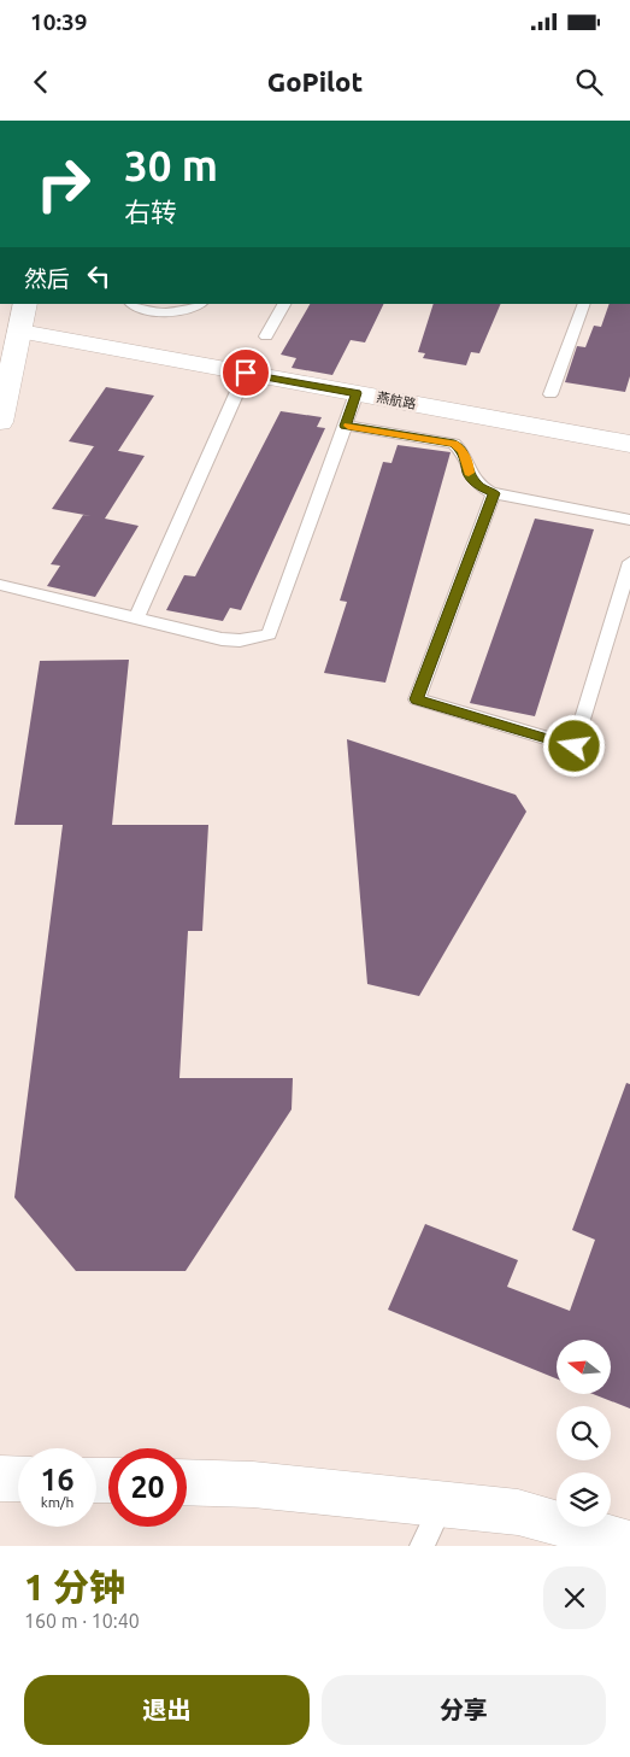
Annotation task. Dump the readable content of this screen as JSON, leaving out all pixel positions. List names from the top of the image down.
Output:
{
  "streets": {
    "street": ["燕航路"]
  },
  "north": "left",
  "page": {
    "status": "10:39",
    "header": "GoPilot",
    "turn": ["30 m", "右转"],
    "then": "然后",
    "speed": "16 km/h",
    "limit": "20",
    "heading": ["1 分钟", "160 m · 10:40"],
    "buttons": ["退出", "分享"]
  }
}
